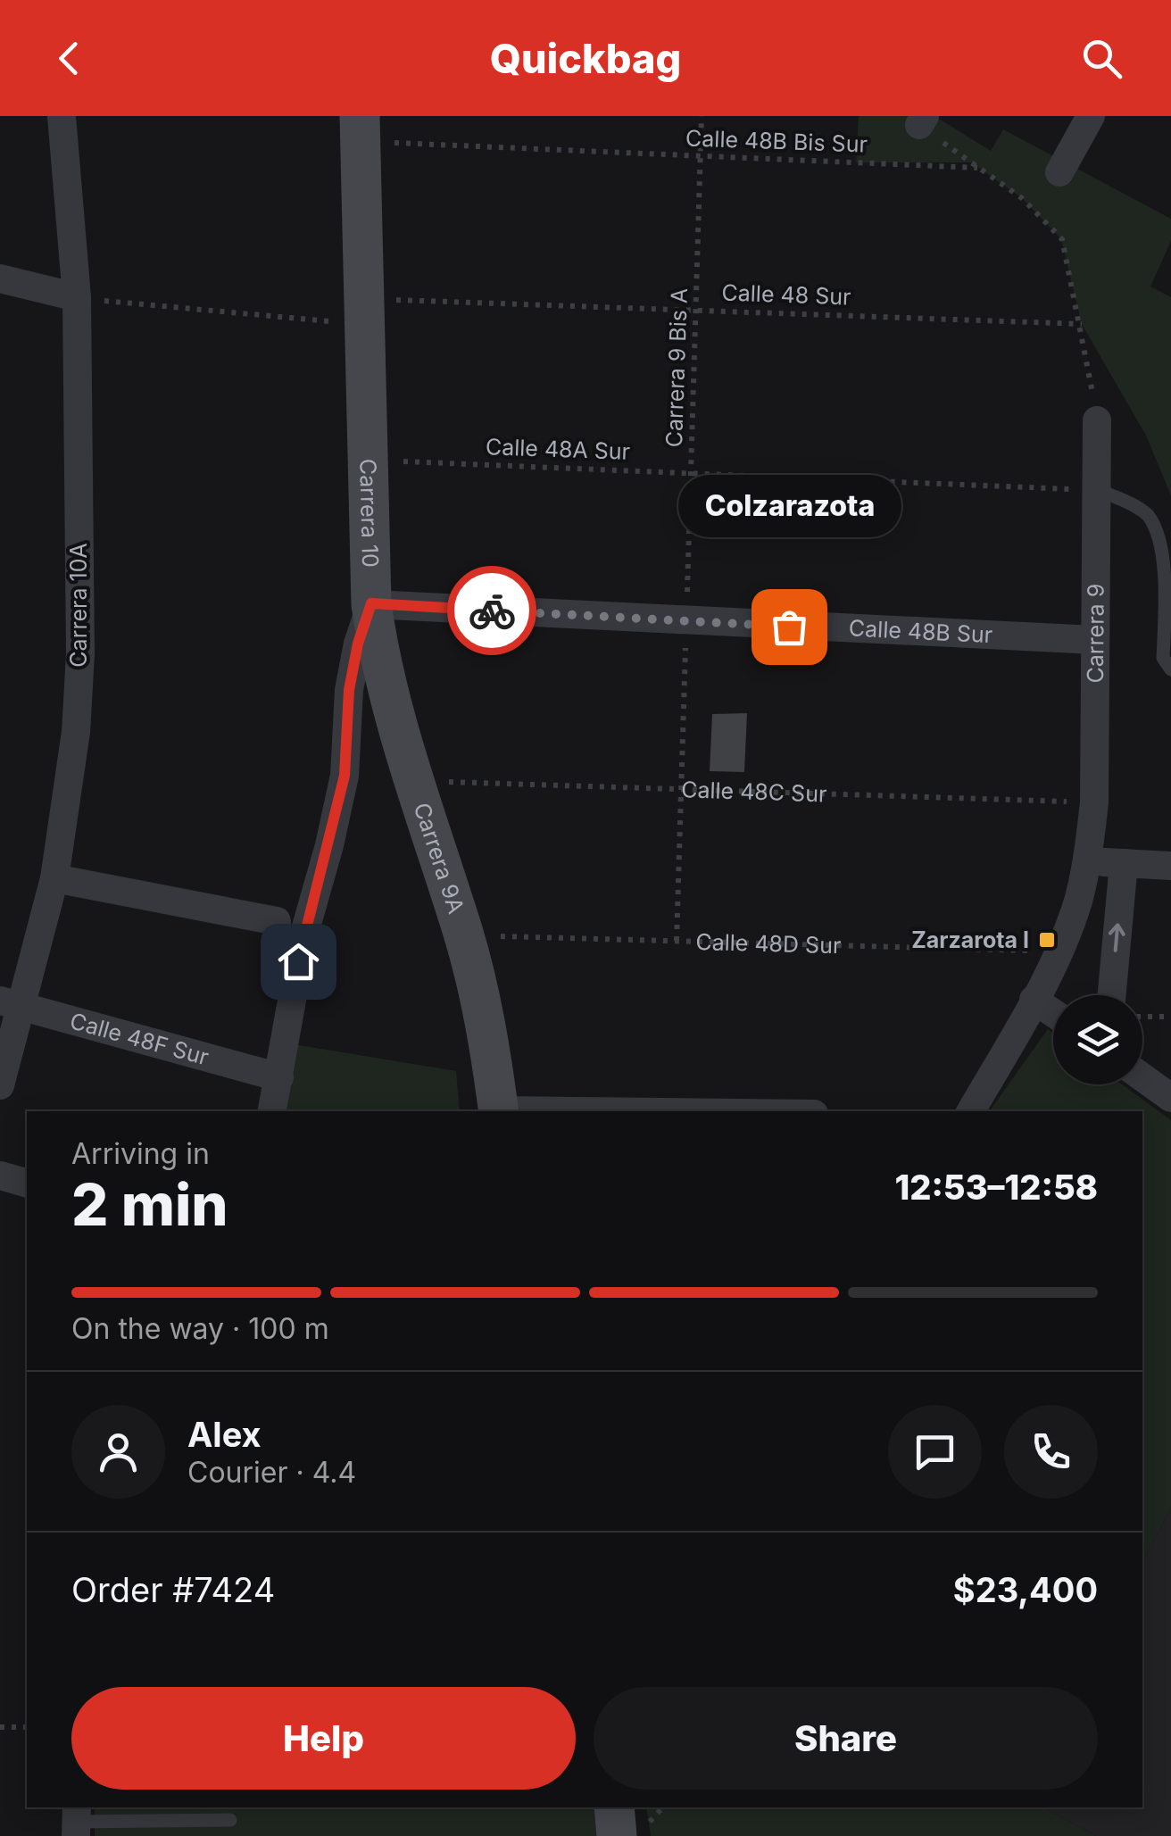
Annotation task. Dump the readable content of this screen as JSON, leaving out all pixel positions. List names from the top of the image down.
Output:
{
  "streets": {
    "street": [
      "Carrera 10",
      "Carrera 10A",
      "Calle 48B Sur",
      "Carrera 9",
      "Carrera 9A",
      "Calle 48F Sur"
    ],
    "path": [
      "Calle 48B Bis Sur",
      "Calle 48 Sur",
      "Carrera 9 Bis A",
      "Calle 48A Sur",
      "Calle 48C Sur",
      "Calle 48D Sur"
    ]
  },
  "crossings": [
    ["Calle 48B Bis Sur", "Calle 48 Sur"],
    ["Calle 48B Bis Sur", "Carrera 9 Bis A"],
    ["Calle 48B Bis Sur", "Carrera 10"],
    ["Calle 48 Sur", "Carrera 9 Bis A"],
    ["Calle 48 Sur", "Carrera 10"],
    ["Calle 48 Sur", "Carrera 10A"],
    ["Carrera 9 Bis A", "Calle 48A Sur"],
    ["Carrera 9 Bis A", "Calle 48B Sur"],
    ["Carrera 9 Bis A", "Calle 48C Sur"],
    ["Carrera 9 Bis A", "Calle 48D Sur"],
    ["Calle 48A Sur", "Carrera 9"],
    ["Carrera 10", "Calle 48B Sur"],
    ["Carrera 10", "Carrera 9A"],
    ["Carrera 10", "Calle 48F Sur"],
    ["Carrera 10A", "Calle 48F Sur"],
    ["Calle 48B Sur", "Carrera 9"],
    ["Calle 48B Sur", "Carrera 9A"],
    ["Carrera 9", "Calle 48C Sur"],
    ["Carrera 9", "Calle 48D Sur"],
    ["Calle 48C Sur", "Carrera 9A"]
  ],
  "places": {
    "other": ["Colzarazota"],
    "transit": ["Zarzarota I"]
  },
  "page": {
    "header": "Quickbag",
    "bubble": "Colzarazota",
    "heading": ["2 min", "Arriving in", "12:53–12:58"],
    "panel": [
      "Alex",
      "Courier · 4.4",
      "Order #7424",
      "$23,400"
    ],
    "bar": "On the way · 100 m",
    "buttons": ["Help", "Share"]
  }
}
